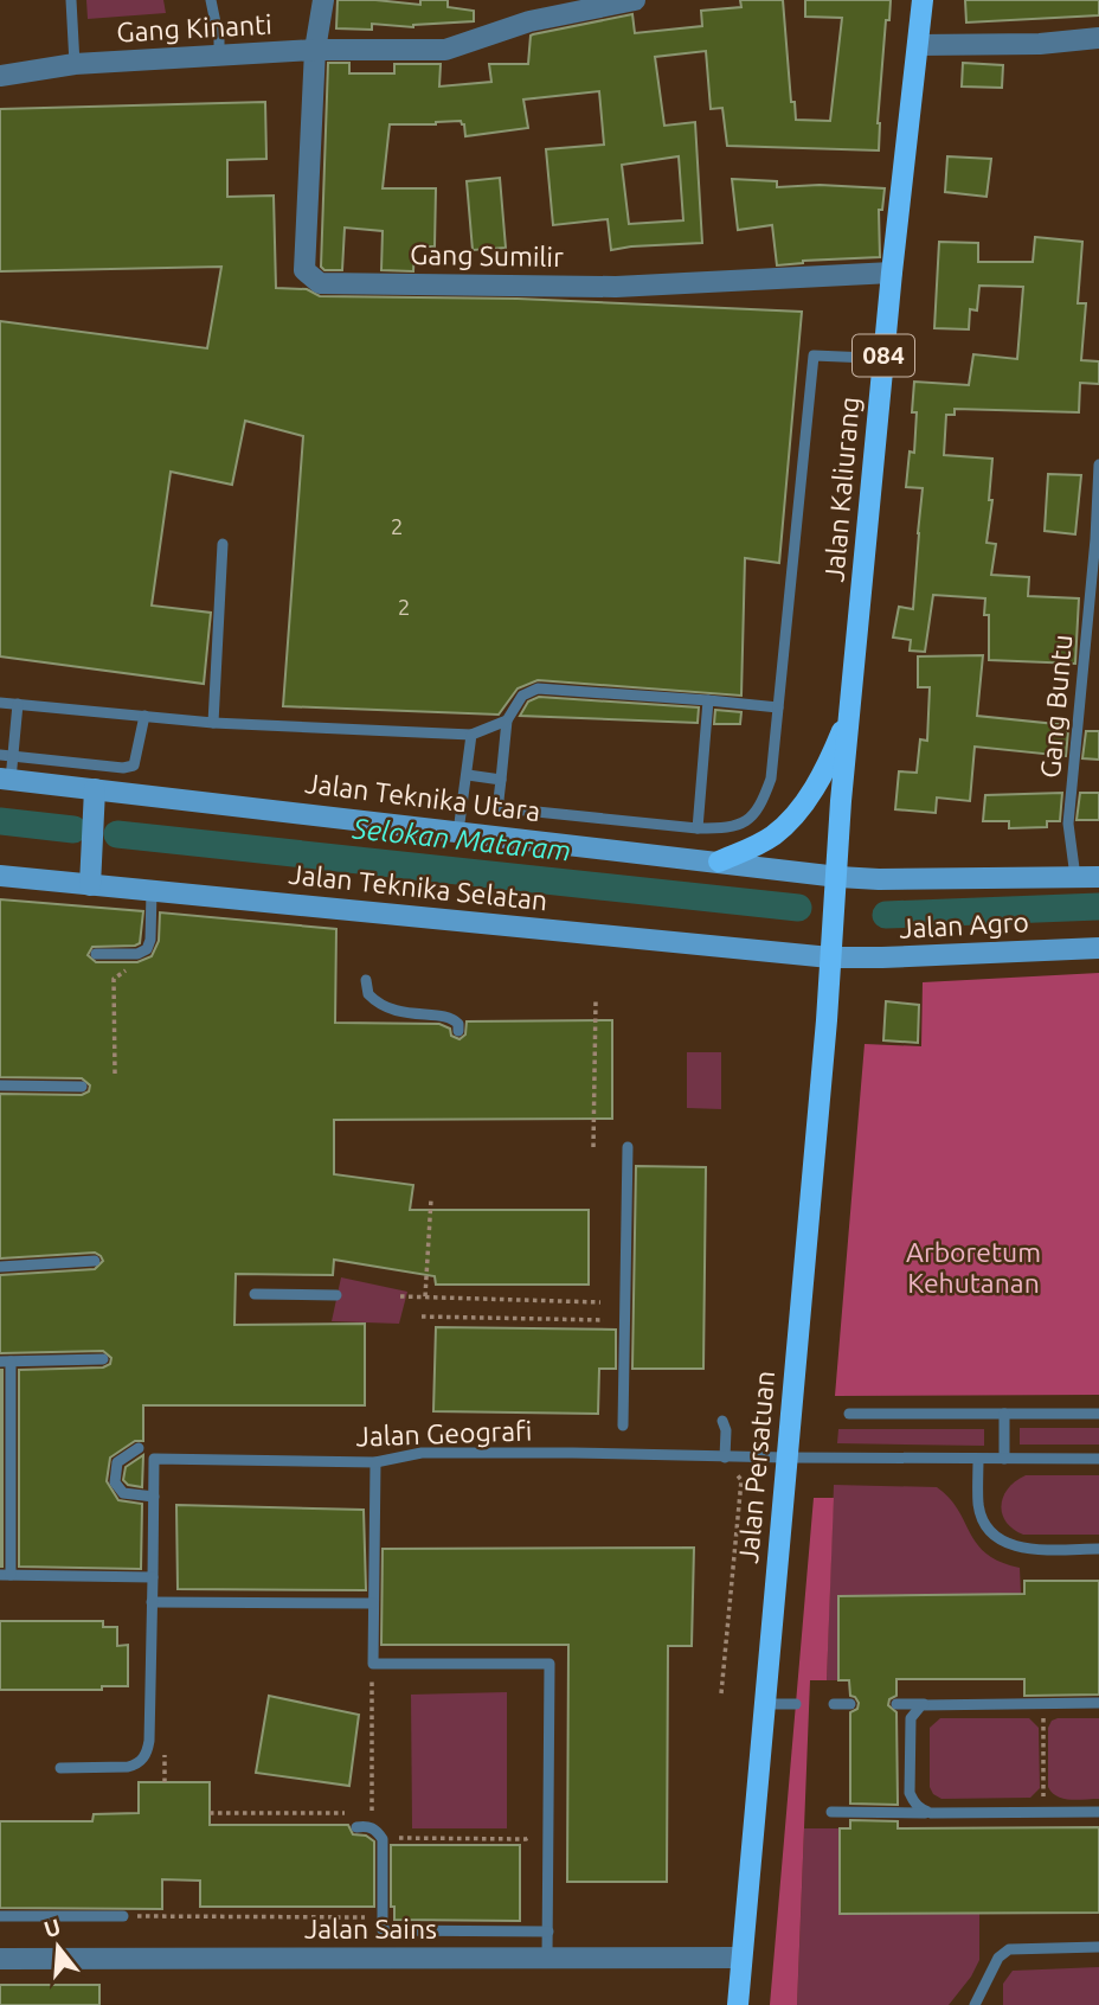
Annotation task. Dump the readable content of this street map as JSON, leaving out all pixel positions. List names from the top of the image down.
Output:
{
  "streets": {
    "main road": [
      "084",
      "Jalan Kaliurang",
      "Jalan Teknika Utara",
      "Jalan Teknika Selatan",
      "Jalan Agro",
      "Jalan Persatuan"
    ],
    "street": ["Gang Kinanti", "Gang Sumilir", "Jalan Sains"],
    "lane": ["Gang Buntu", "Jalan Geografi"]
  },
  "crossings": [
    ["Gang Kinanti", "Gang Sumilir"],
    ["Gang Sumilir", "Jalan Kaliurang"],
    ["Jalan Kaliurang", "Jalan Teknika Utara"],
    ["Jalan Kaliurang", "Jalan Agro"],
    ["Jalan Kaliurang", "Jalan Persatuan"],
    ["Gang Buntu", "Jalan Agro"],
    ["Jalan Teknika Utara", "Jalan Agro"],
    ["Jalan Teknika Selatan", "Jalan Agro"],
    ["Jalan Teknika Selatan", "Jalan Persatuan"],
    ["Jalan Agro", "Jalan Persatuan"],
    ["Jalan Geografi", "Jalan Persatuan"],
    ["Jalan Persatuan", "Jalan Sains"]
  ],
  "water": ["Selokan Mataram"],
  "parks": ["Arboretum Kehutanan"],
  "house_numbers": ["2", "2"],
  "north": "top"
}
